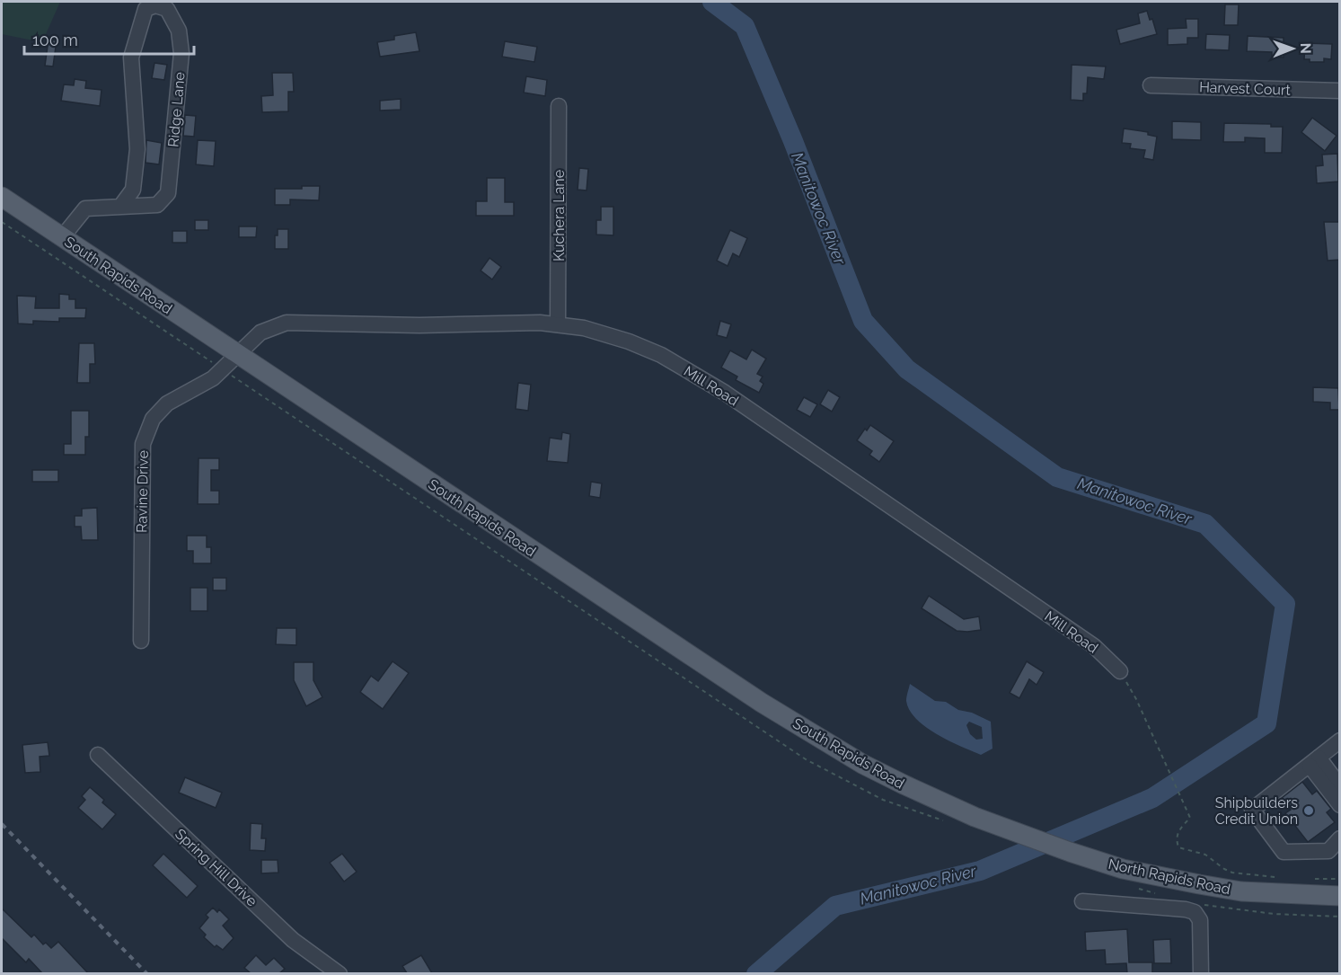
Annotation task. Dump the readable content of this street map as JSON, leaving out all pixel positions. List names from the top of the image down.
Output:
{
  "streets": {
    "main road": ["South Rapids Road", "North Rapids Road"],
    "street": [
      "Harvest Court",
      "Ridge Lane",
      "Kuchera Lane",
      "Mill Road",
      "Ravine Drive",
      "Spring Hill Drive"
    ]
  },
  "crossings": [
    ["Ridge Lane", "South Rapids Road"],
    ["Kuchera Lane", "Mill Road"],
    ["South Rapids Road", "Mill Road"],
    ["South Rapids Road", "Ravine Drive"],
    ["South Rapids Road", "North Rapids Road"],
    ["Mill Road", "Ravine Drive"]
  ],
  "water": ["Manitowoc River"],
  "places": ["Shipbuilders Credit Union"],
  "scale_bar": "100 m",
  "north": "right"
}
